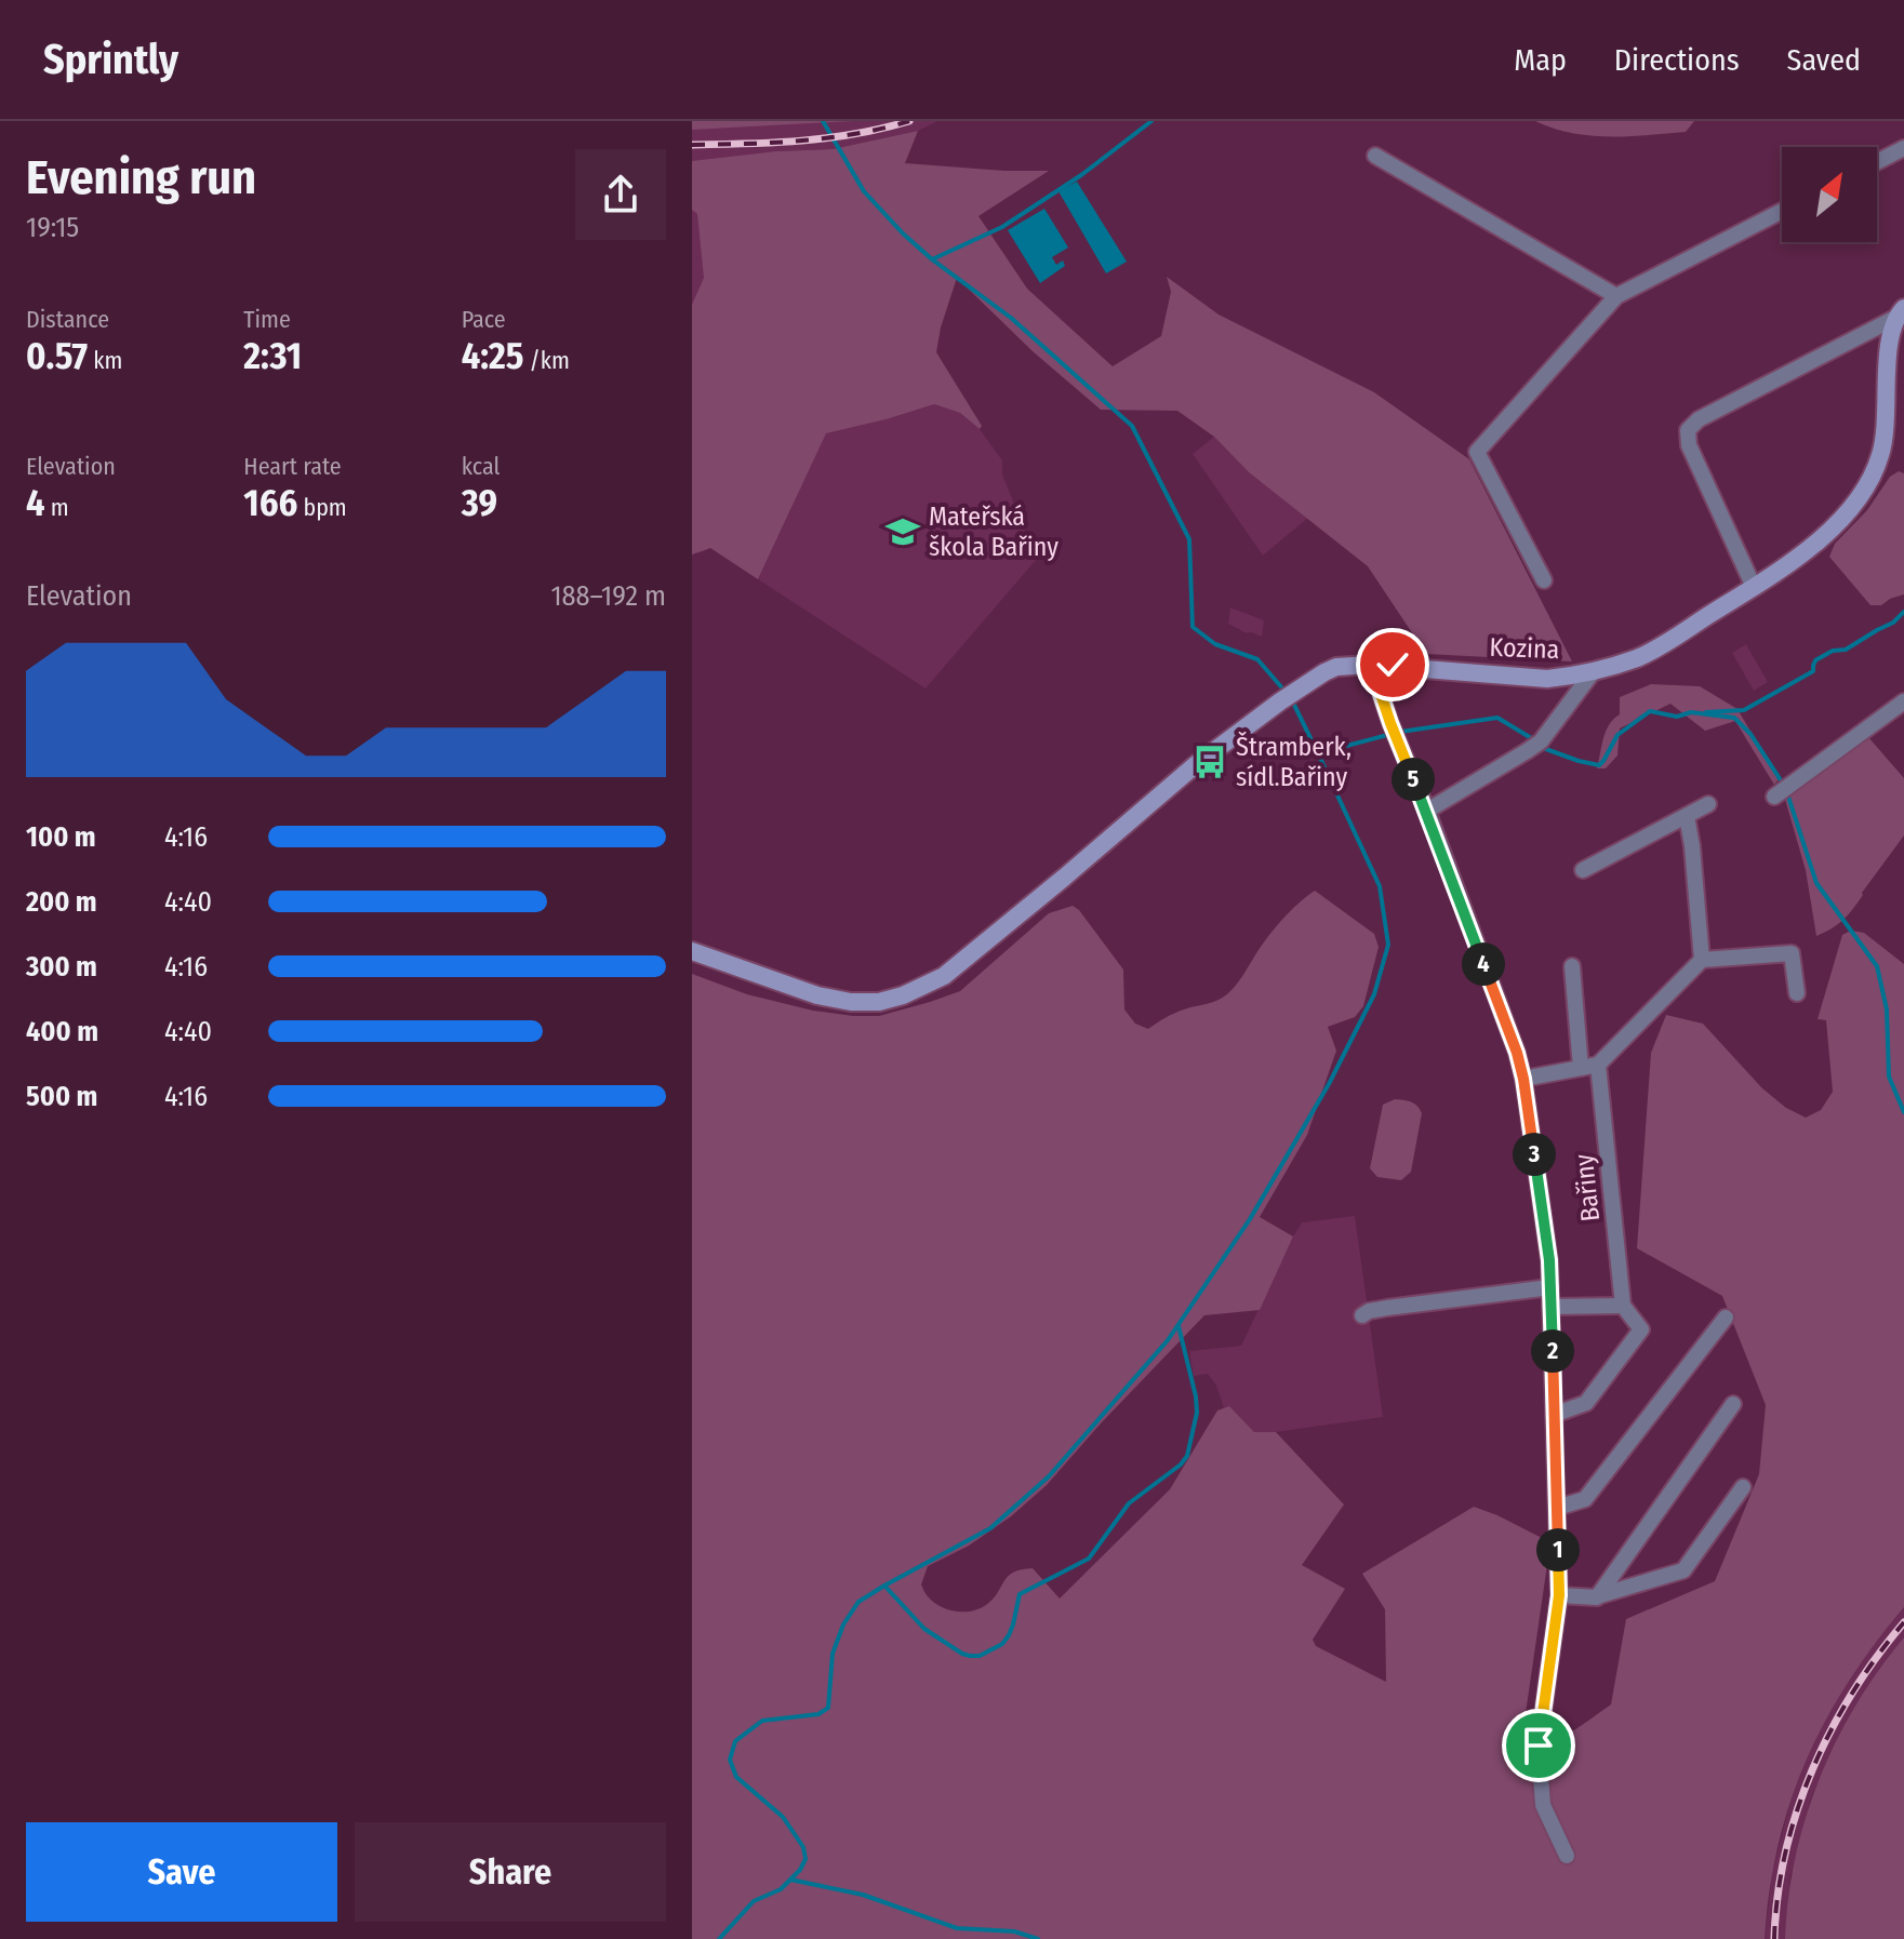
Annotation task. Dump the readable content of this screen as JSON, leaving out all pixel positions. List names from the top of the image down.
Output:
{
  "streets": {
    "main road": ["Kozina"],
    "street": ["Bařiny"]
  },
  "crossings": [
    ["Kozina", "Bařiny"]
  ],
  "places": {
    "school or university": ["Mateřská škola Bařiny"],
    "bus stop": ["Štramberk, sídl.Bařiny"]
  },
  "north": "top right",
  "page": {
    "header": "Sprintly",
    "nav": ["Map", "Directions", "Saved"],
    "heading": ["Evening run", "19:15"],
    "stats": [
      ["Distance", "0.57 km"],
      ["Time", "2:31"],
      ["Pace", "4:25 /km"],
      ["Elevation", "4 m"],
      ["Heart rate", "166 bpm"],
      ["kcal", "39"]
    ],
    "chart": ["Elevation", "188–192 m"],
    "pins": [
      "5",
      "4",
      "3",
      "2",
      "1"
    ],
    "list": [
      {
        "name": "100 m",
        "note": "4:16"
      },
      {
        "name": "200 m",
        "note": "4:40"
      },
      {
        "name": "300 m",
        "note": "4:16"
      },
      {
        "name": "400 m",
        "note": "4:40"
      },
      {
        "name": "500 m",
        "note": "4:16"
      }
    ],
    "buttons": ["Save", "Share"]
  }
}
